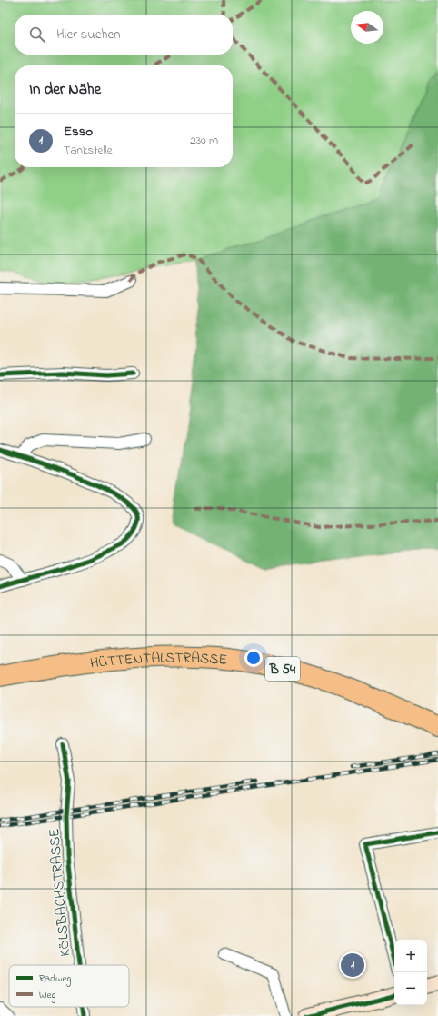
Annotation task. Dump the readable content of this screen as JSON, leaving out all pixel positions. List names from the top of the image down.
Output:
{
  "streets": {
    "highway": ["HÜTTENTALSTRASSE", "B 54"],
    "street": ["KÖLSBACHSTRASSE"]
  },
  "legend": ["Radweg", "Weg"],
  "north": "left",
  "page": {
    "search": "Hier suchen",
    "heading": "In der Nähe",
    "list": [
      {
        "mark": "1",
        "name": "Esso",
        "note": "Tankstelle",
        "value": "230 m"
      }
    ],
    "map_buttons": ["+", "−"],
    "pins": "1"
  }
}
